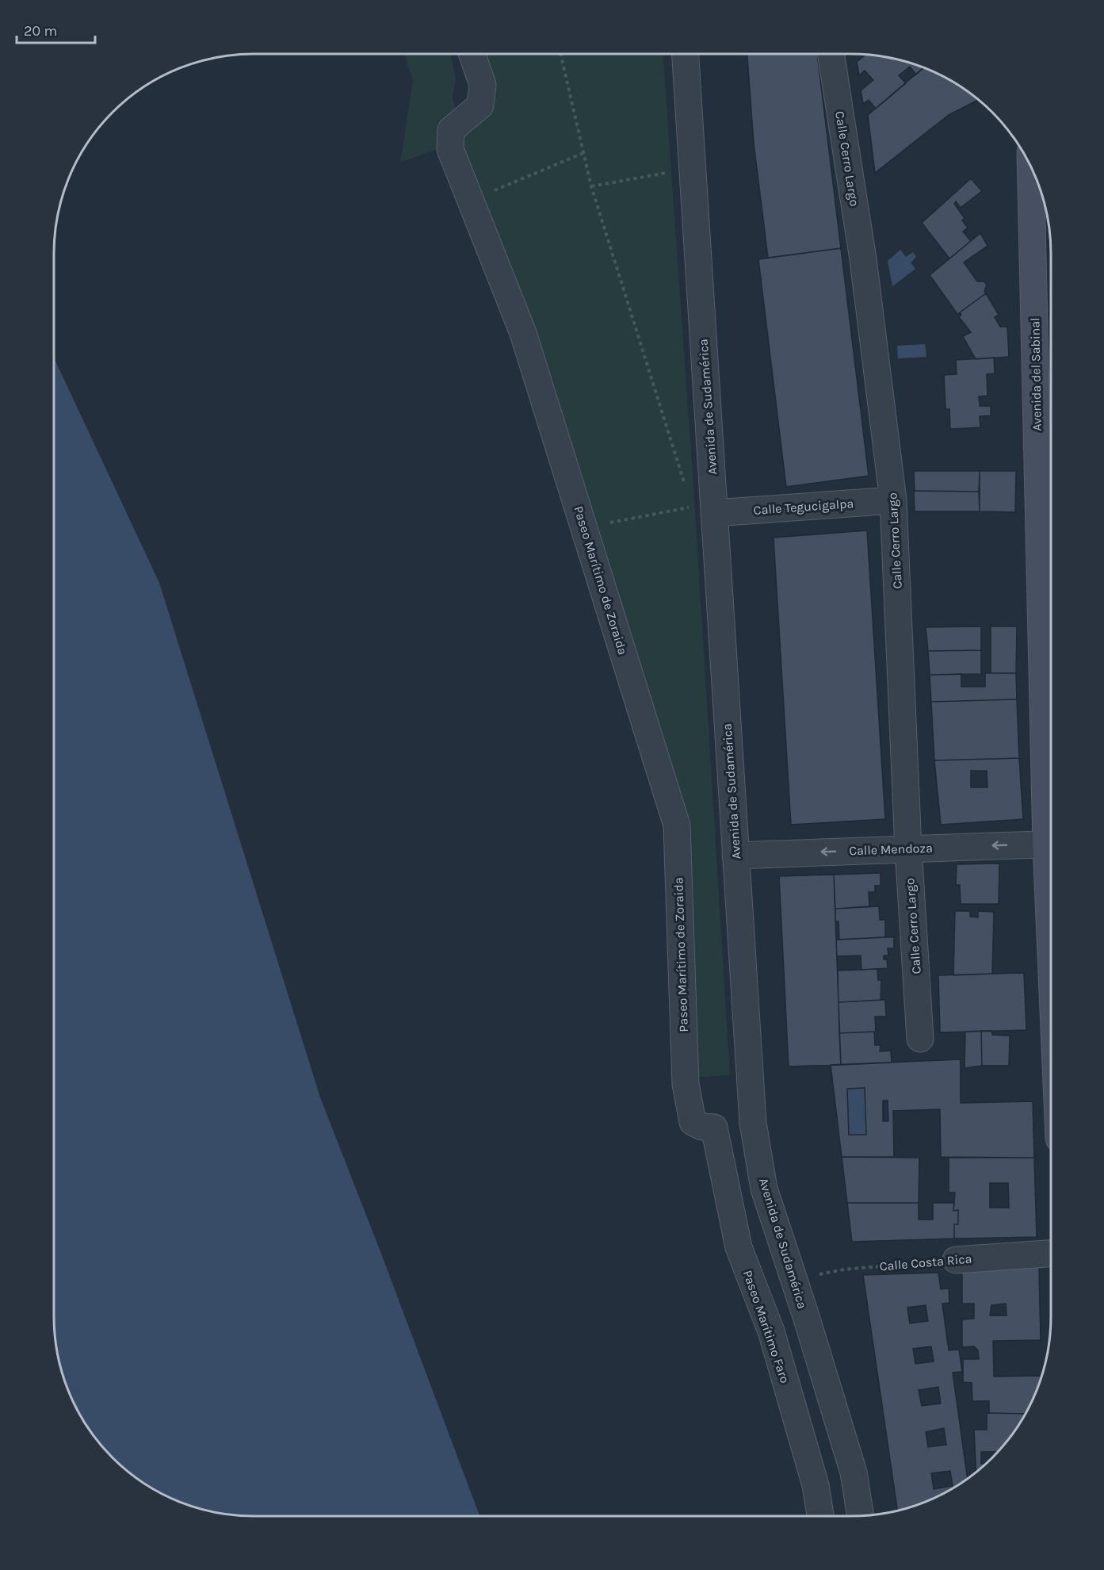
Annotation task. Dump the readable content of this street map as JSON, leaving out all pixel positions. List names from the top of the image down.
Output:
{
  "streets": {
    "street": [
      "Calle Cerro Largo",
      "Avenida del Sabinal",
      "Avenida de Sudamérica",
      "Calle Tegucigalpa",
      "Paseo Marítimo de Zoraida",
      "Calle Mendoza",
      "Calle Costa Rica",
      "Paseo Marítimo Faro"
    ]
  },
  "crossings": [
    ["Calle Cerro Largo", "Calle Tegucigalpa"],
    ["Calle Cerro Largo", "Calle Mendoza"],
    ["Avenida de Sudamérica", "Calle Tegucigalpa"],
    ["Avenida de Sudamérica", "Calle Mendoza"],
    ["Avenida de Sudamérica", "Calle Costa Rica"],
    ["Paseo Marítimo de Zoraida", "Paseo Marítimo Faro"]
  ],
  "one_way": ["Calle Mendoza"],
  "scale_bar": "20 m"
}
